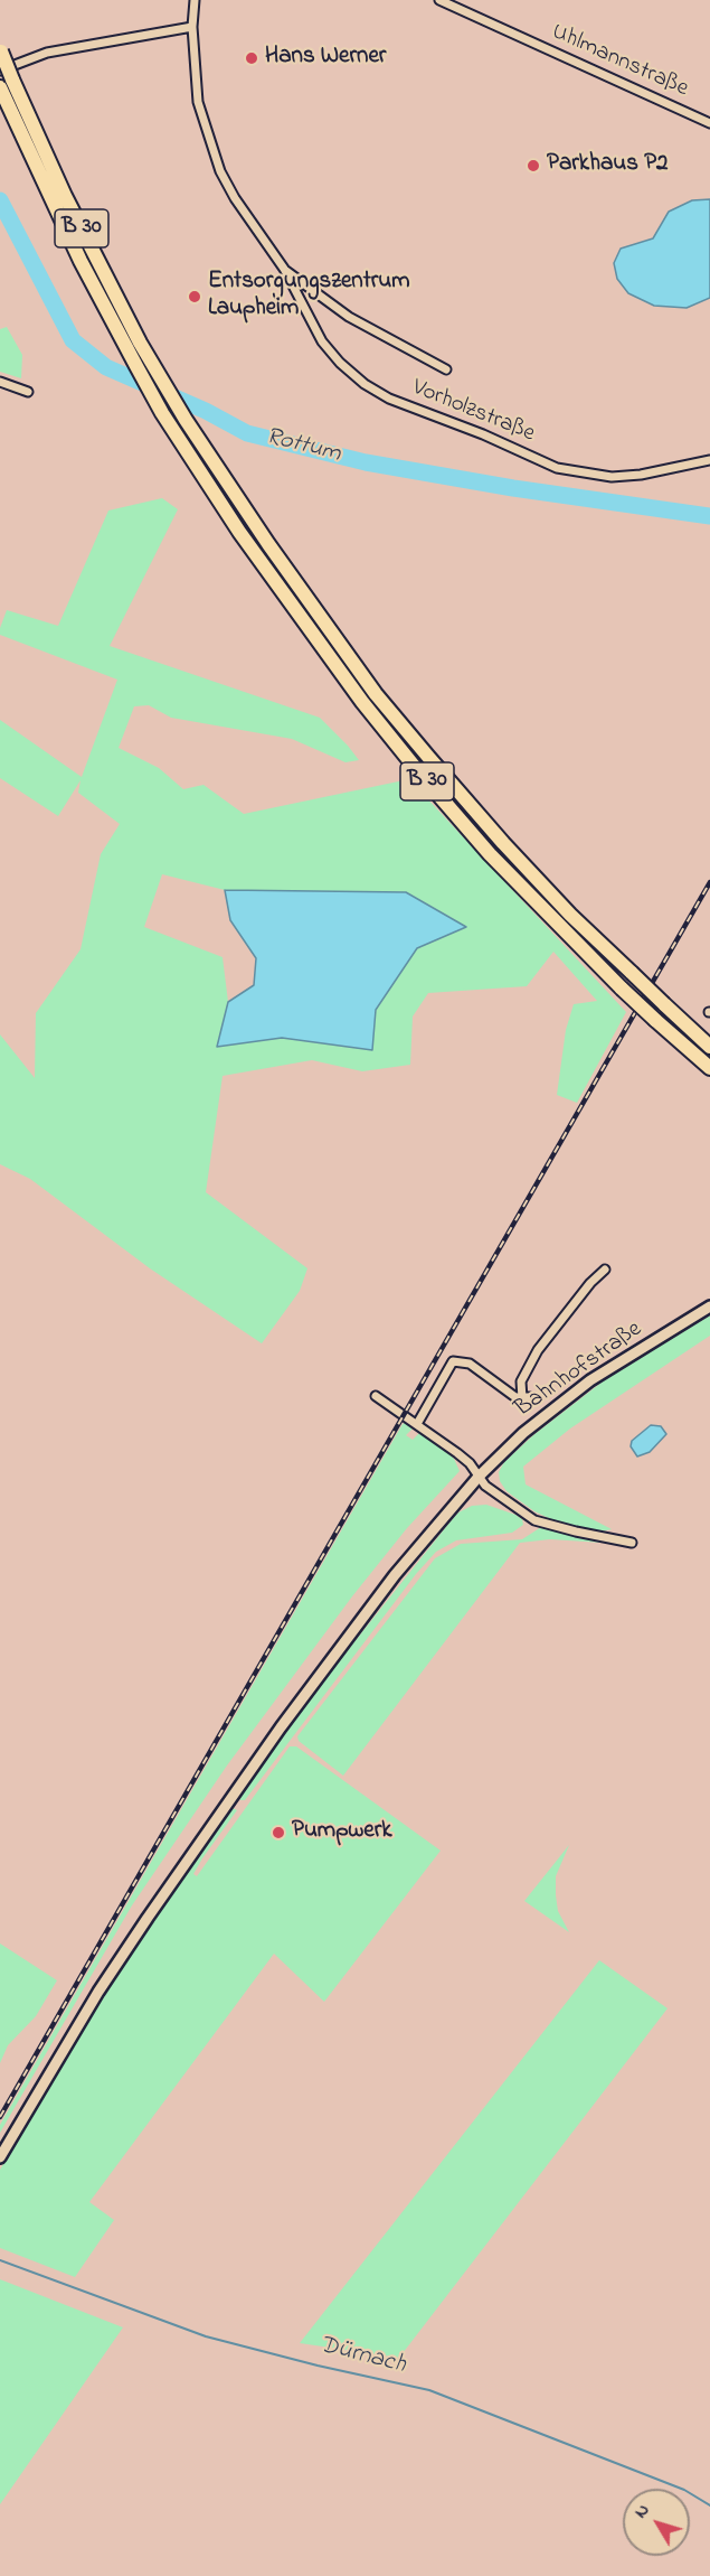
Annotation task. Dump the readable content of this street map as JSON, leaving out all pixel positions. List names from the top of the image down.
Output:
{
  "streets": {
    "highway": ["B 30"],
    "main road": ["Bahnhofstraße"],
    "street": ["Uhlmannstraße", "Vorholzstraße"]
  },
  "water": ["Rottum", "Dürnach"],
  "places": [
    "Hans Werner",
    "Parkhaus P2",
    "Entsorgungszentrum Laupheim",
    "Pumpwerk"
  ],
  "north": "top left"
}
